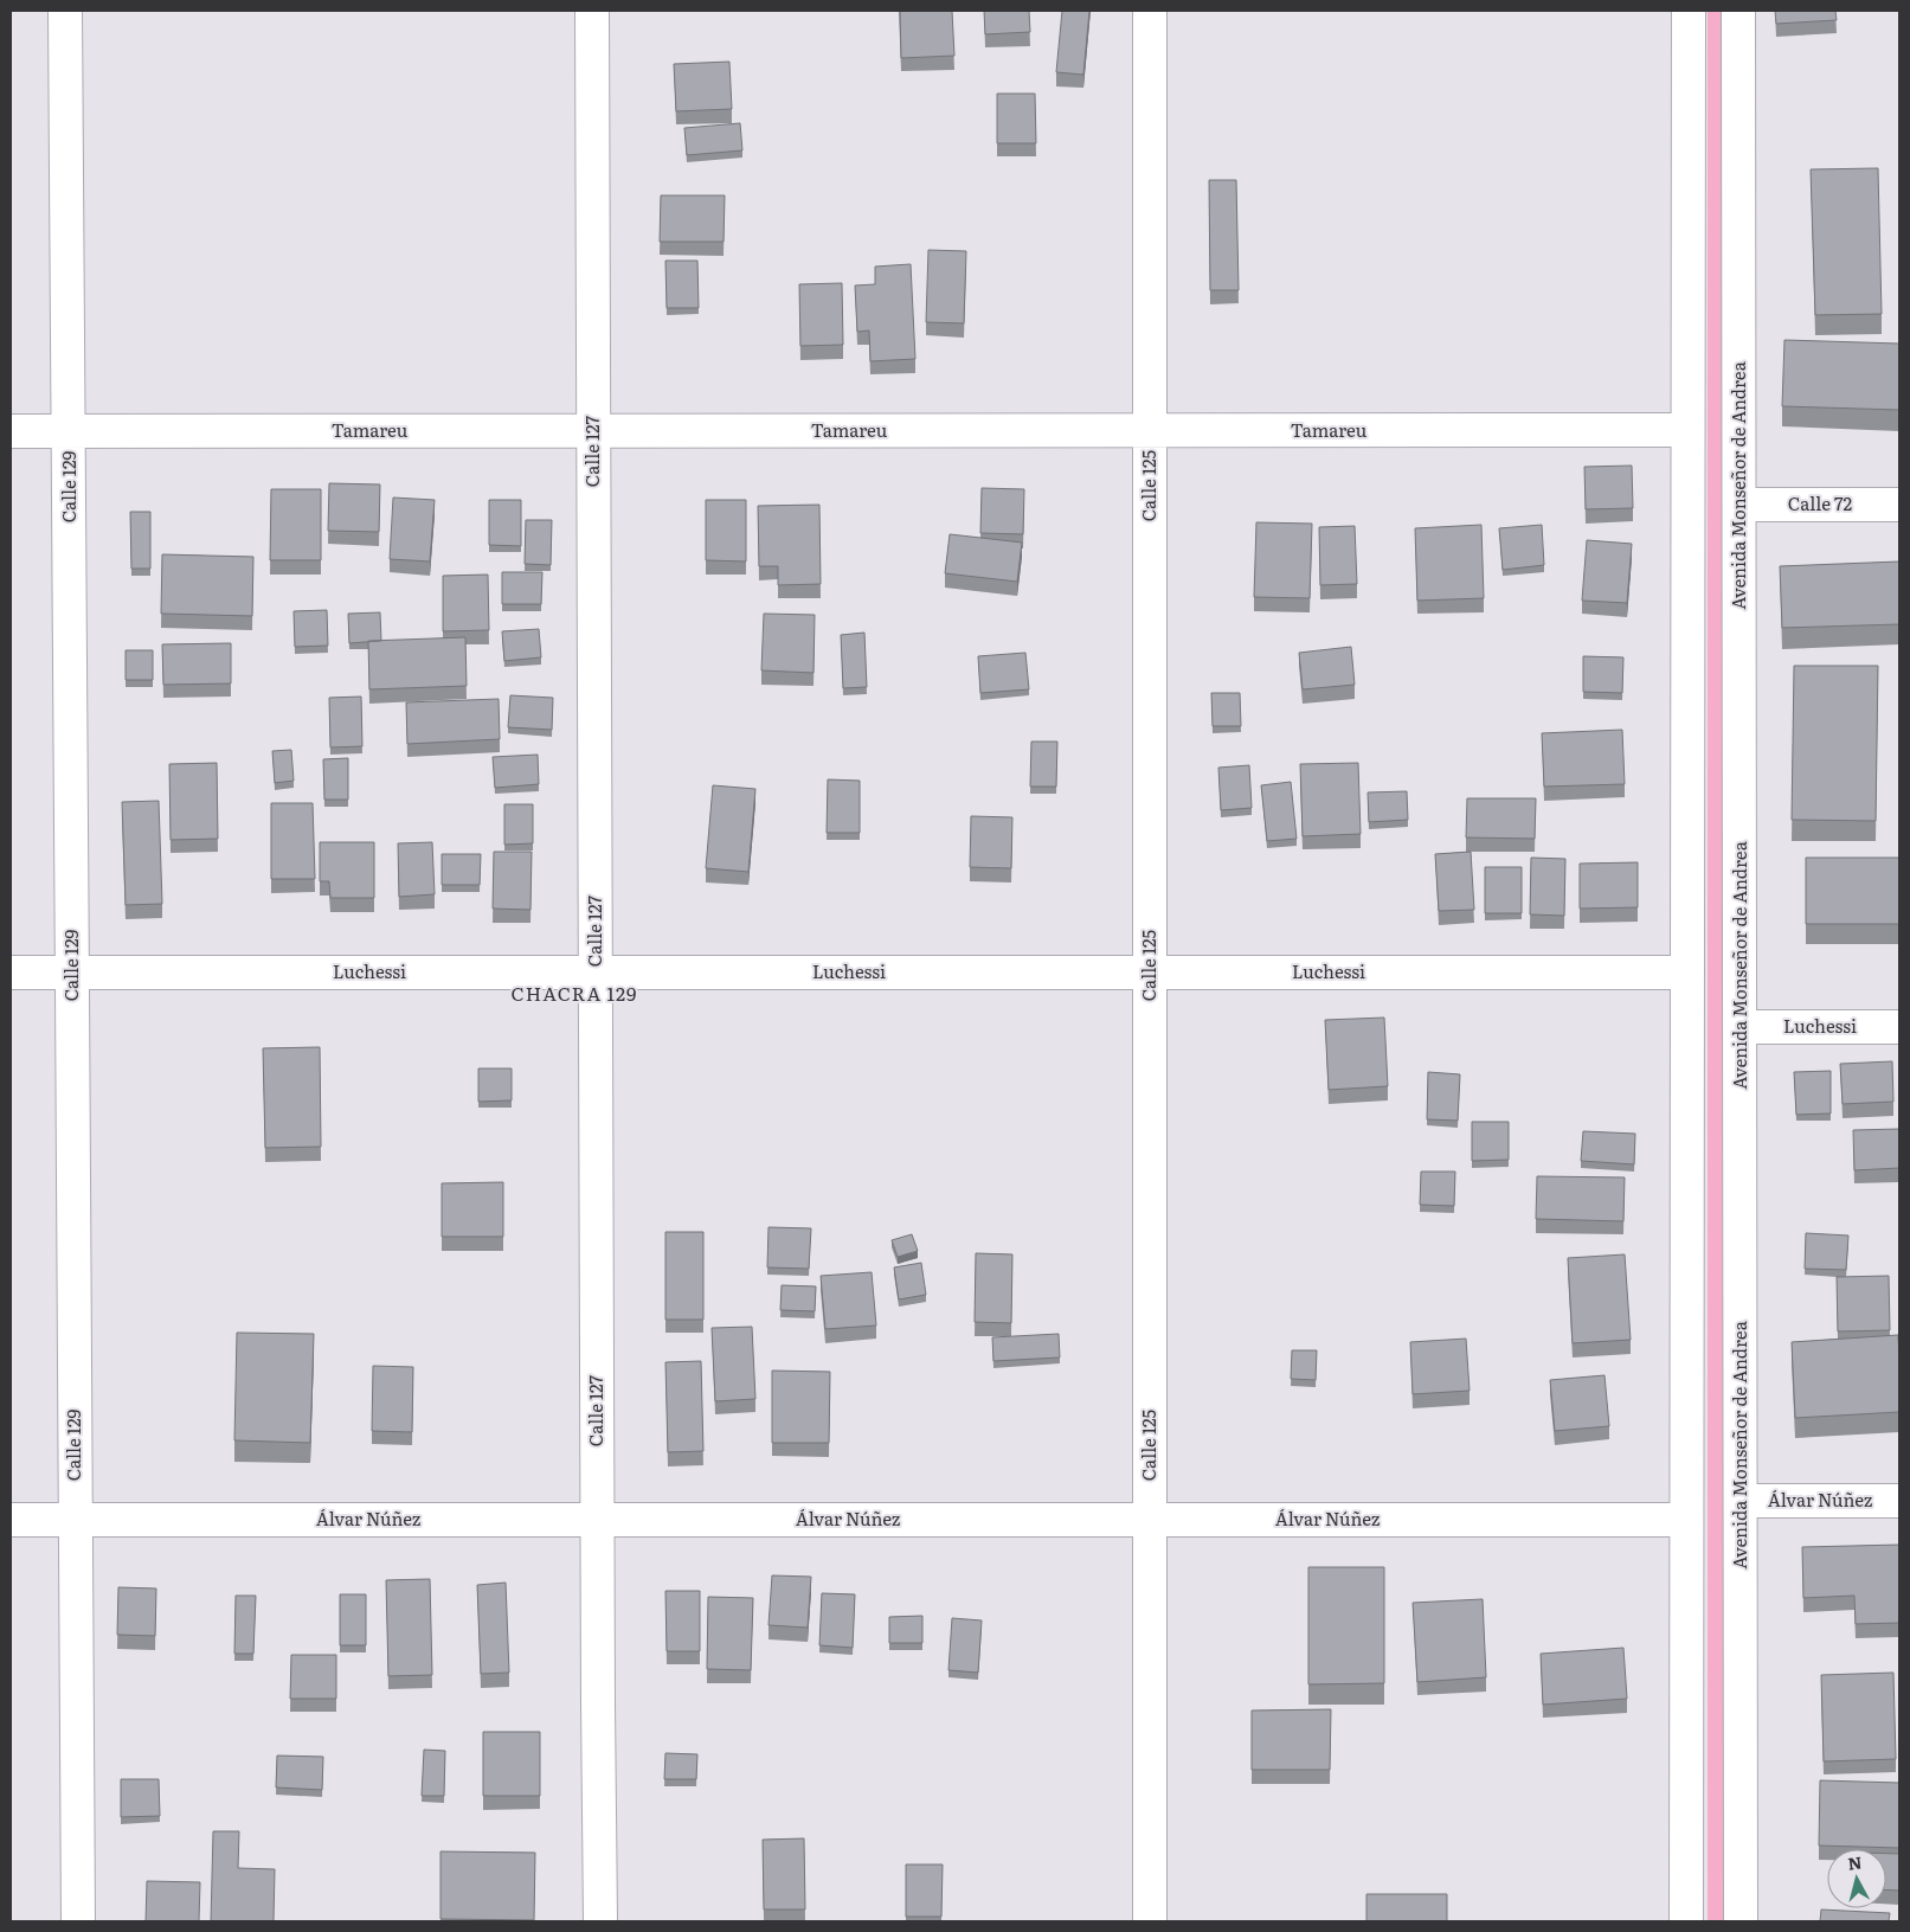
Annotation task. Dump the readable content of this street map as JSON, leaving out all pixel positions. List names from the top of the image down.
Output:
{
  "streets": {
    "street": [
      "Tamareu",
      "Calle 127",
      "Calle 125",
      "Avenida Monseñor de Andrea",
      "Calle 129",
      "Calle 72",
      "Luchessi",
      "Álvar Núñez"
    ]
  },
  "crossings": [
    ["Tamareu", "Calle 127"],
    ["Tamareu", "Calle 125"],
    ["Tamareu", "Calle 129"],
    ["Calle 127", "Luchessi"],
    ["Calle 127", "Álvar Núñez"],
    ["Calle 125", "Luchessi"],
    ["Calle 125", "Álvar Núñez"],
    ["Avenida Monseñor de Andrea", "Calle 72"],
    ["Avenida Monseñor de Andrea", "Luchessi"],
    ["Avenida Monseñor de Andrea", "Álvar Núñez"],
    ["Calle 129", "Luchessi"],
    ["Calle 129", "Álvar Núñez"]
  ],
  "districts": ["CHACRA 129"],
  "north": "top"
}
